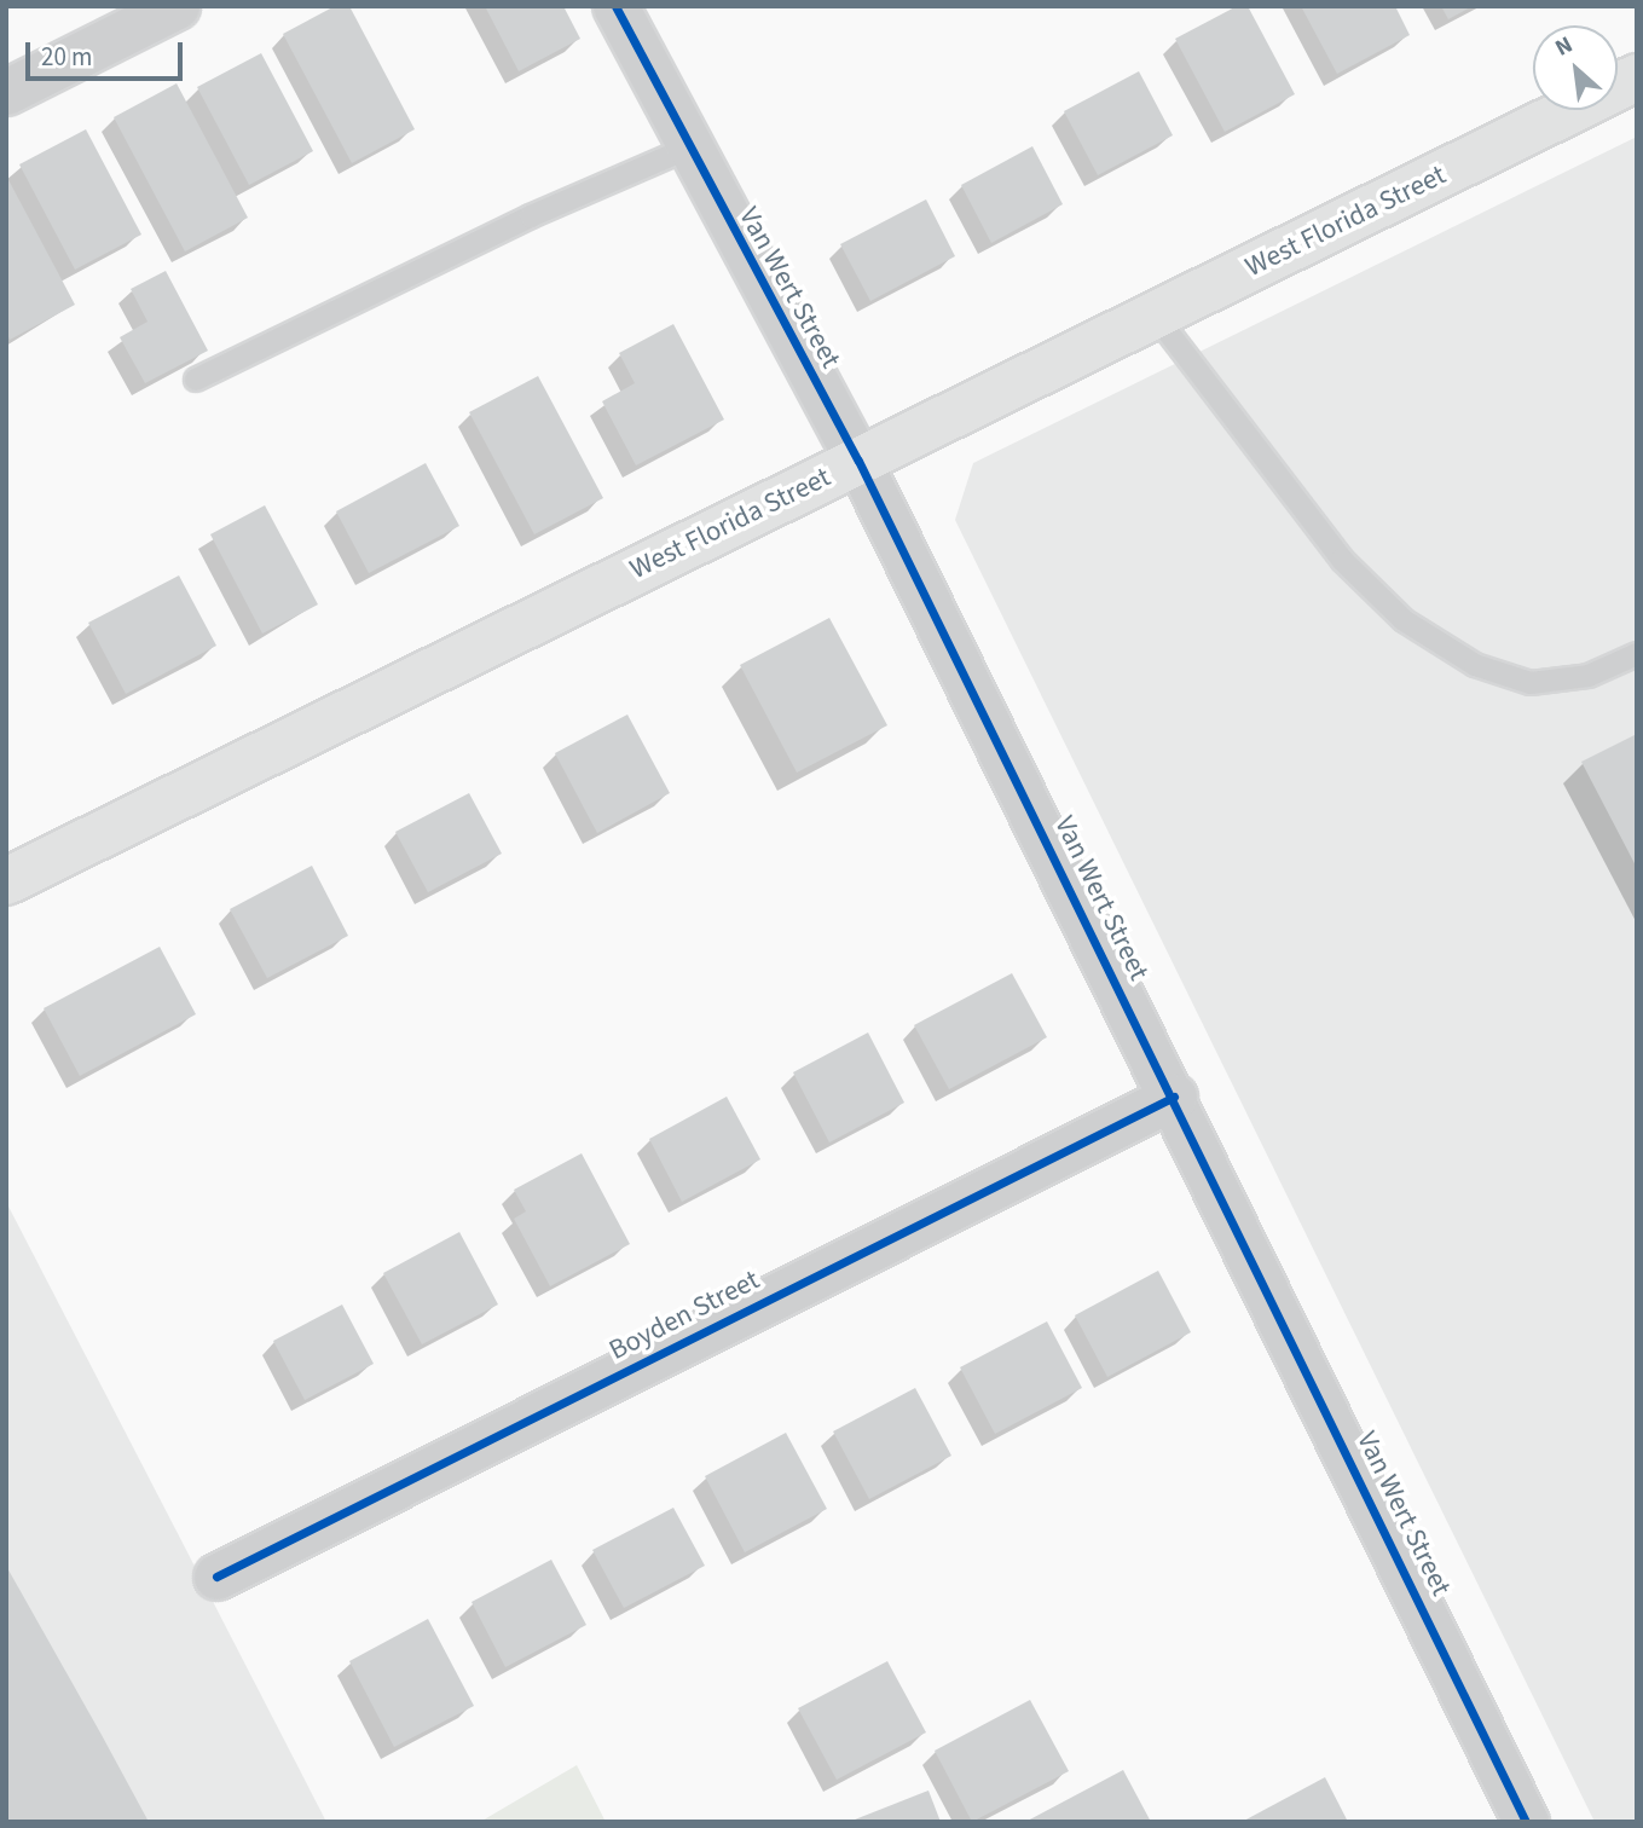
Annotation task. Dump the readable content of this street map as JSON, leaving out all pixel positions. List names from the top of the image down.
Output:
{
  "streets": {
    "main road": ["West Florida Street"],
    "street": ["Van Wert Street", "Boyden Street"]
  },
  "crossings": [
    ["West Florida Street", "Van Wert Street"],
    ["Van Wert Street", "Boyden Street"]
  ],
  "scale_bar": "20 m",
  "north": "top left"
}
